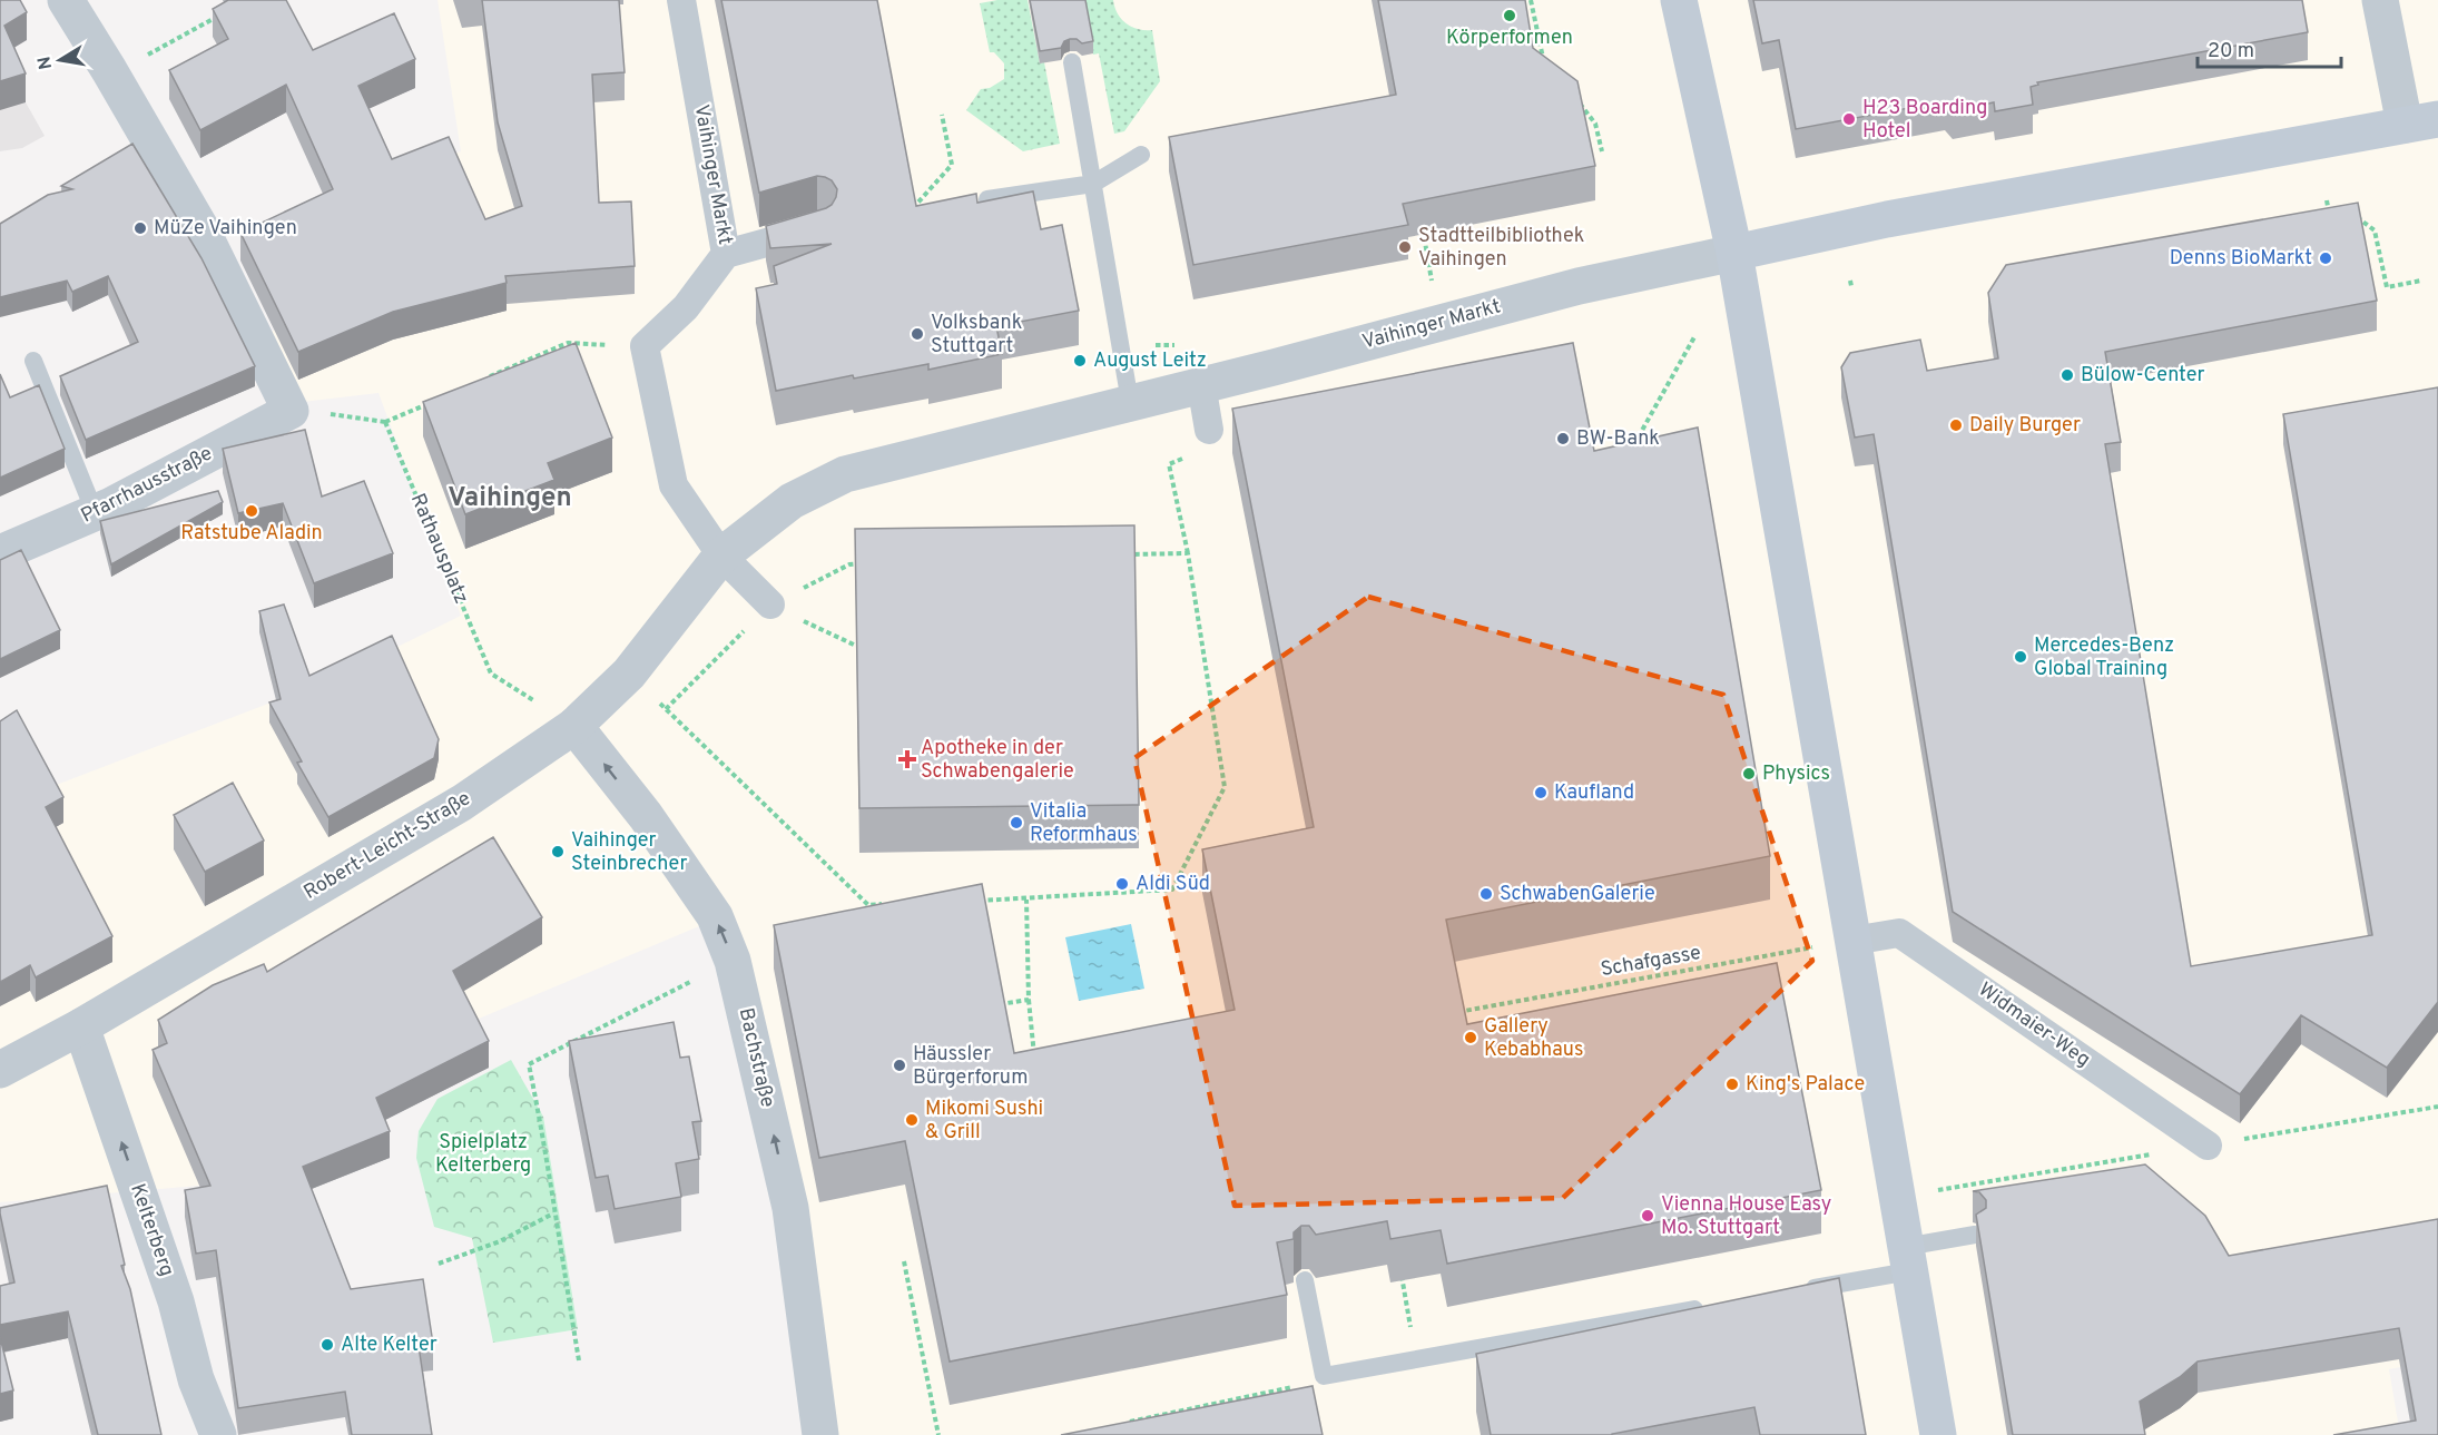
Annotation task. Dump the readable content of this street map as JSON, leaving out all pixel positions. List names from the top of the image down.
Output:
{
  "streets": {
    "street": [
      "Vaihinger Markt",
      "Pfarrhausstraße",
      "Robert-Leicht-Straße",
      "Widmaier-Weg",
      "Bachstraße",
      "Kelterberg"
    ],
    "path": ["Rathausplatz", "Schafgasse"]
  },
  "crossings": [
    ["Vaihinger Markt", "Robert-Leicht-Straße"],
    ["Rathausplatz", "Robert-Leicht-Straße"],
    ["Rathausplatz", "Bachstraße"],
    ["Robert-Leicht-Straße", "Bachstraße"],
    ["Robert-Leicht-Straße", "Kelterberg"],
    ["Schafgasse", "Widmaier-Weg"]
  ],
  "one_way": ["Bachstraße", "Kelterberg"],
  "districts": ["Vaihingen"],
  "parks": ["Spielplatz Kelterberg"],
  "places": {
    "other": [
      "Körperformen",
      "H23 Boarding Hotel",
      "MüZe Vaihingen",
      "Stadtteilbibliothek Vaihingen",
      "Denns BioMarkt",
      "Volksbank Stuttgart",
      "August Leitz",
      "Bülow-Center",
      "Daily Burger",
      "BW-Bank",
      "Ratstube Aladin",
      "Mercedes-Benz Global Training",
      "Physics",
      "Kaufland",
      "Vitalia Reformhaus",
      "Vaihinger Steinbrecher",
      "Aldi Süd",
      "SchwabenGalerie",
      "Gallery Kebabhaus",
      "Häussler Bürgerforum",
      "King's Palace",
      "Mikomi Sushi & Grill",
      "Vienna House Easy Mo. Stuttgart",
      "Alte Kelter"
    ],
    "health": ["Apotheke in der Schwabengalerie"]
  },
  "scale_bar": "20 m",
  "north": "left"
}
